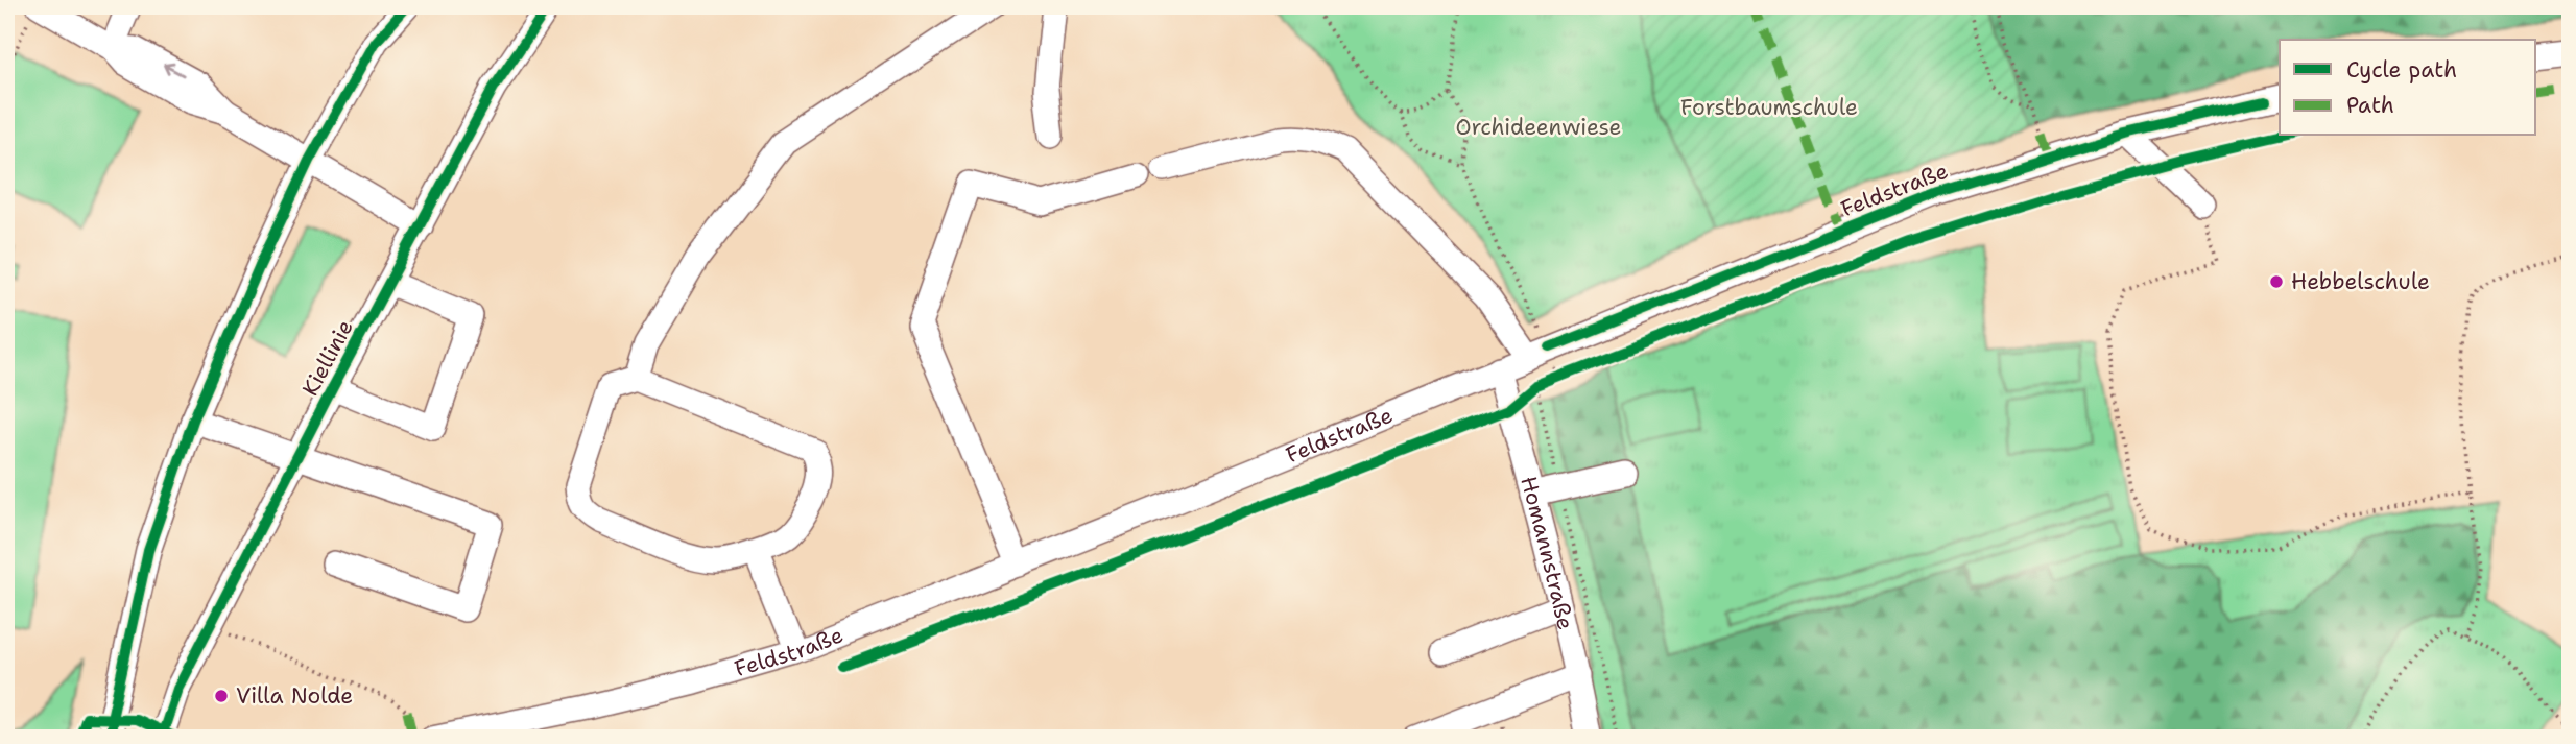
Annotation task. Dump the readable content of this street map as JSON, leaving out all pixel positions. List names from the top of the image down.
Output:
{
  "streets": {
    "street": ["Feldstraße", "Kiellinie", "Homannstraße"]
  },
  "crossings": [
    ["Feldstraße", "Homannstraße"]
  ],
  "parks": ["Forstbaumschule", "Orchideenwiese"],
  "places": ["Hebbelschule", "Villa Nolde"],
  "legend": ["Cycle path", "Path"]
}
